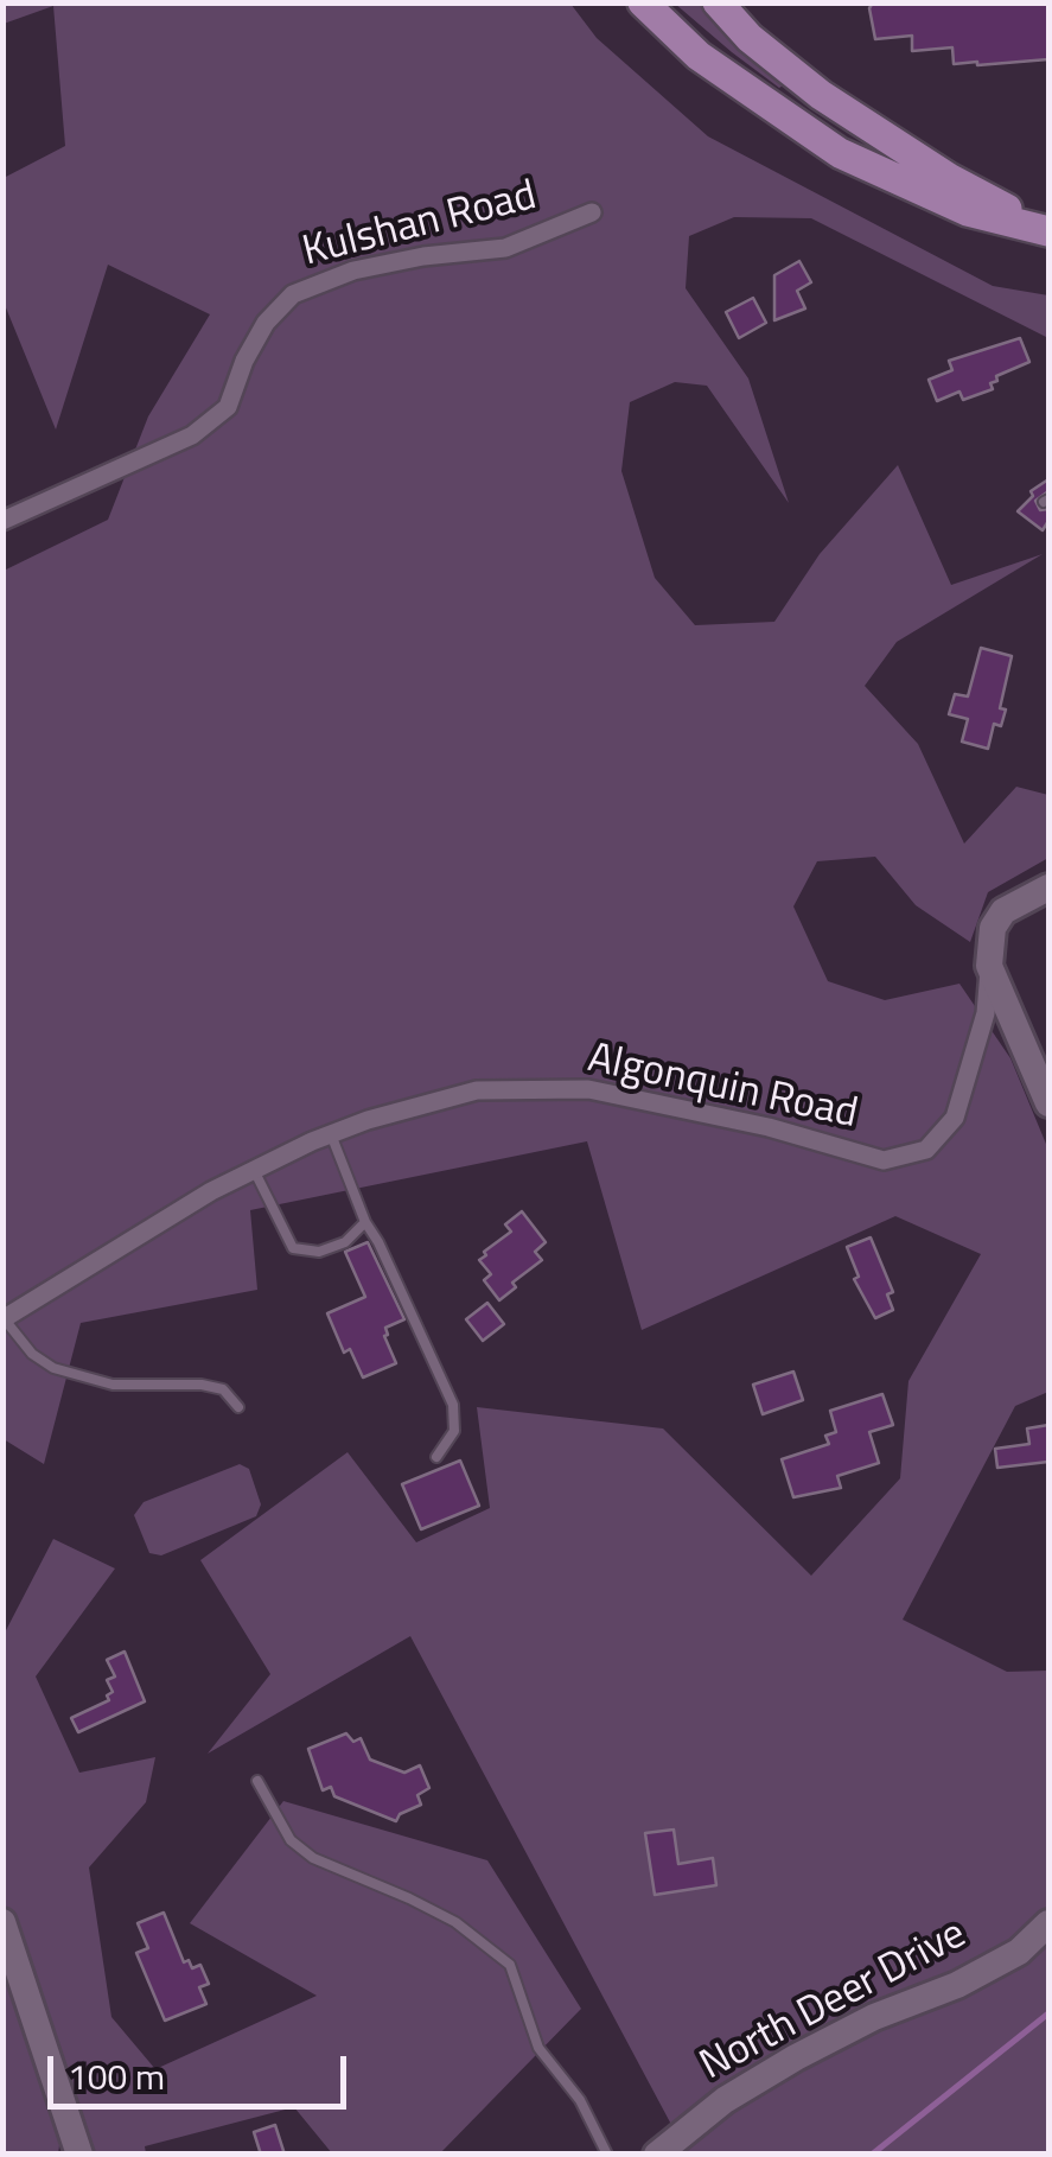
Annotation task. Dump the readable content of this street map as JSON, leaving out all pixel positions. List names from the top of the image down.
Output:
{
  "streets": {
    "street": ["Kulshan Road", "Algonquin Road", "North Deer Drive"]
  },
  "scale_bar": "100 m"
}
